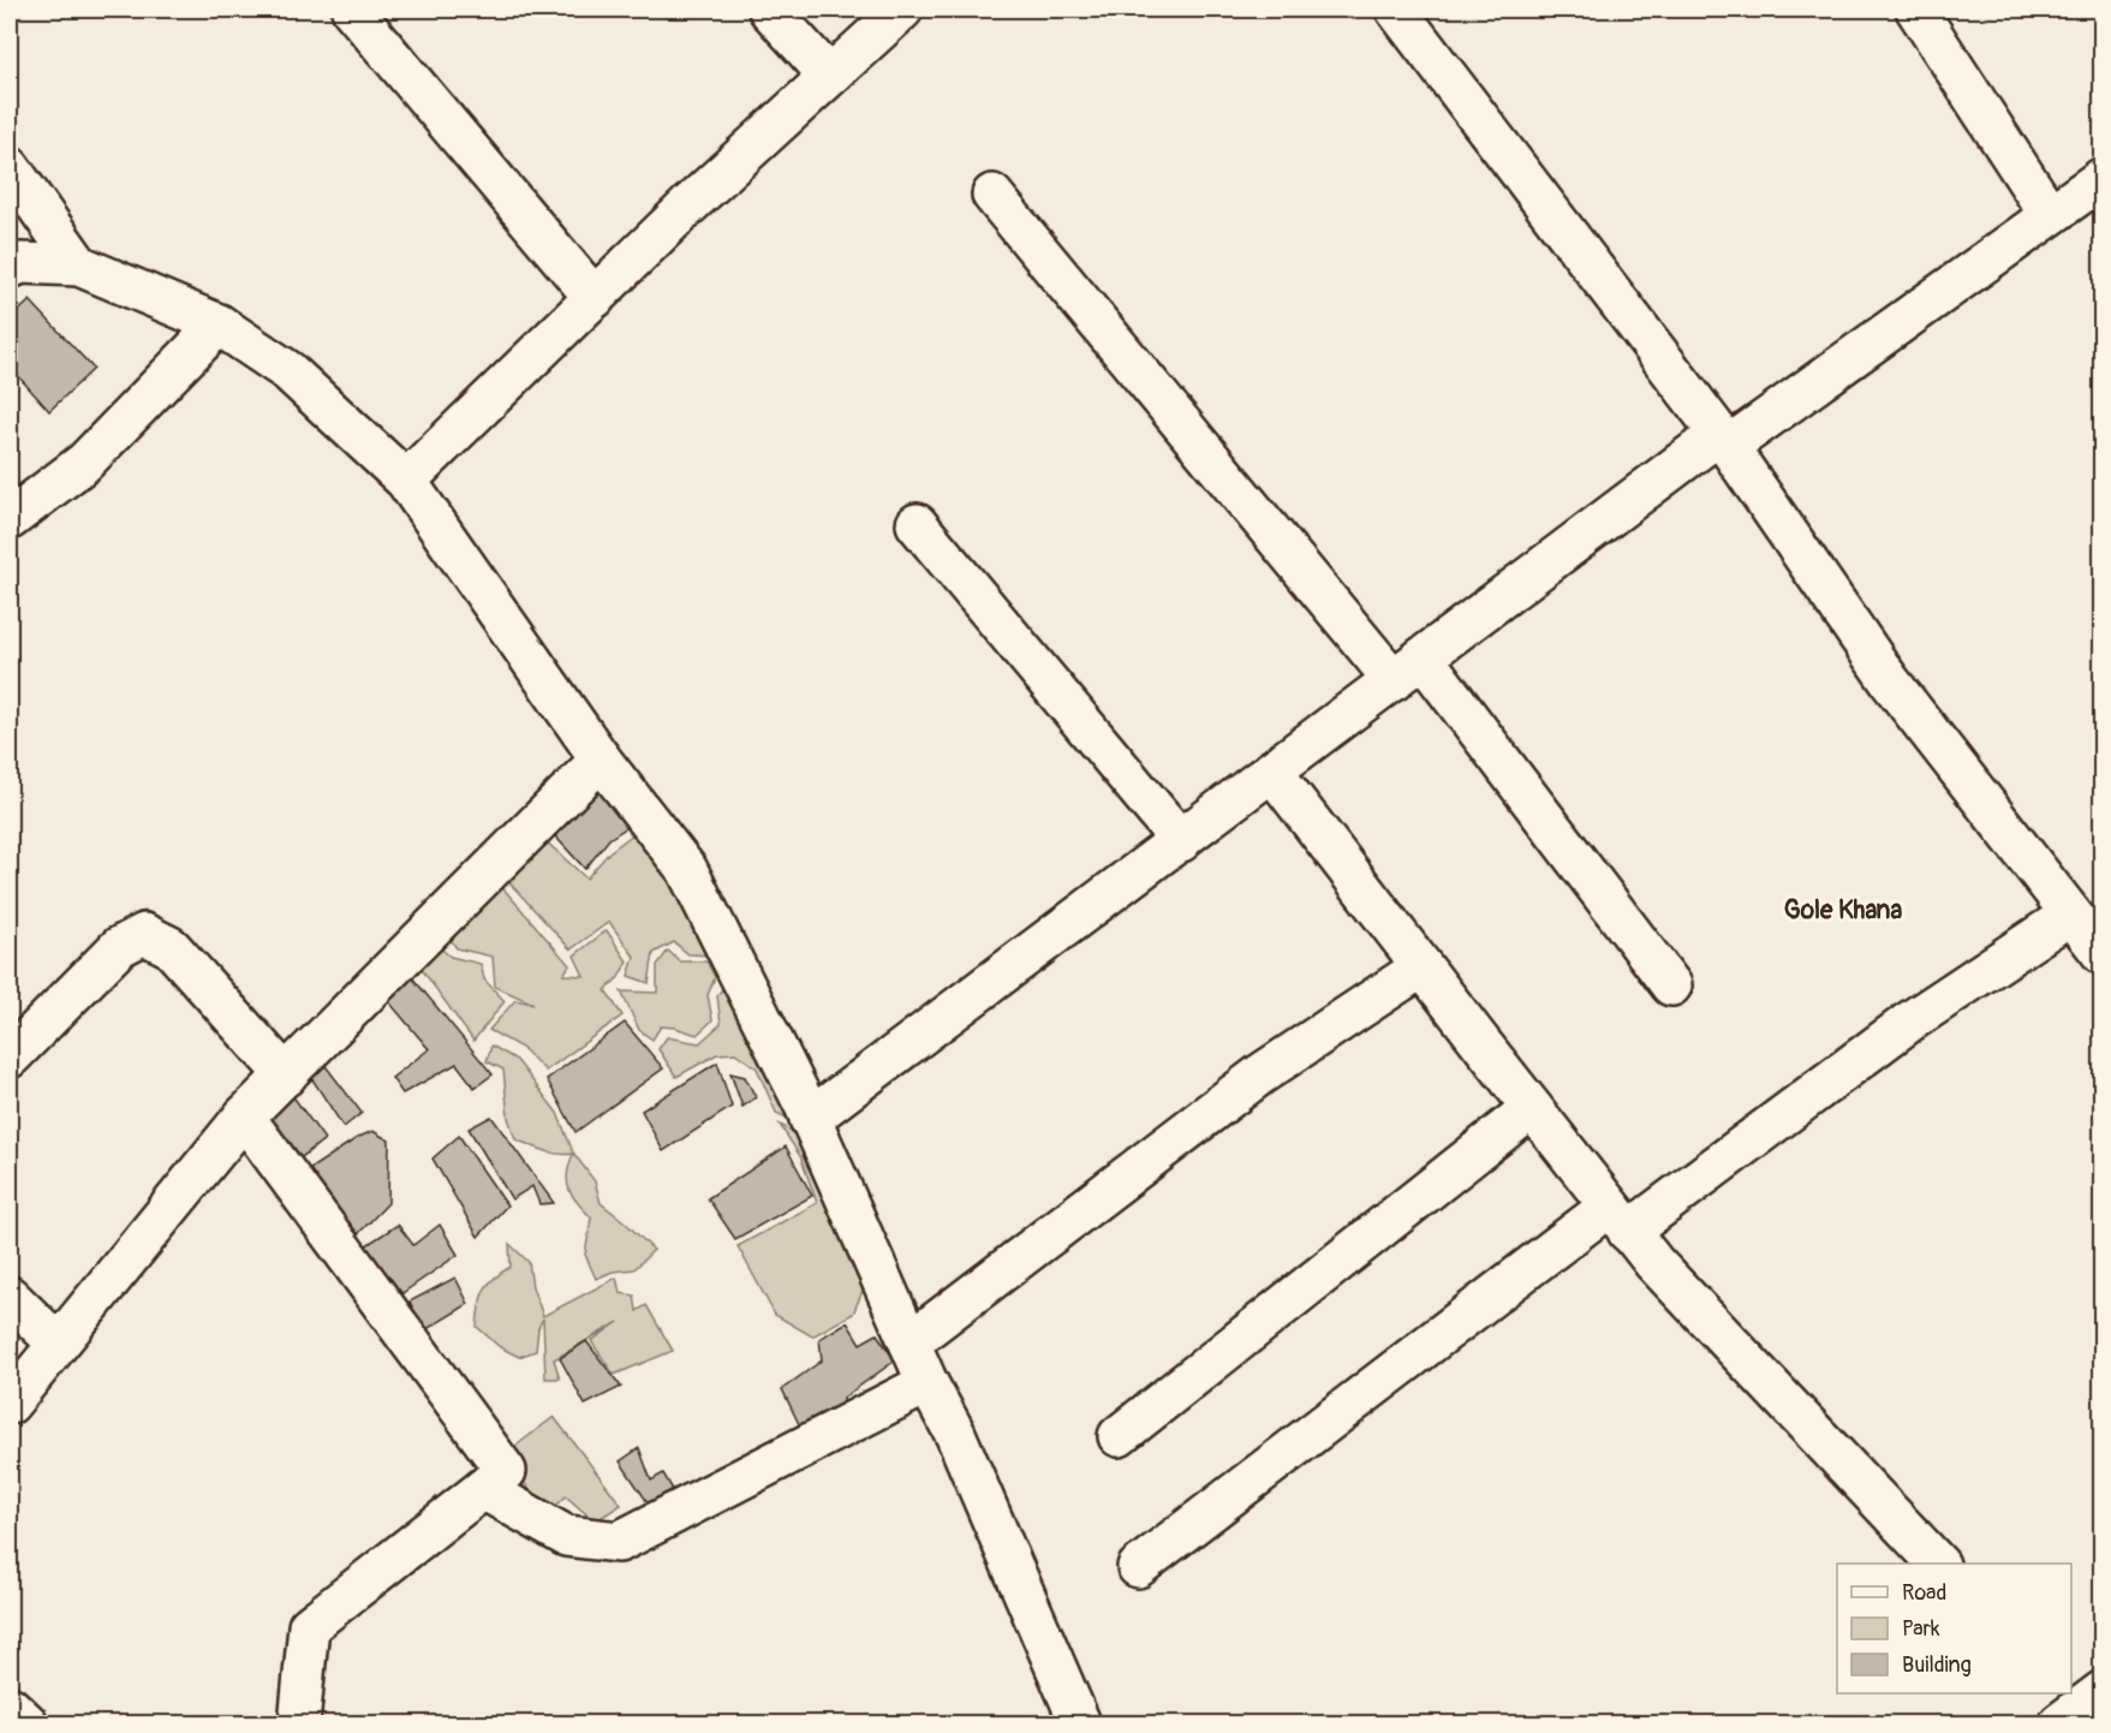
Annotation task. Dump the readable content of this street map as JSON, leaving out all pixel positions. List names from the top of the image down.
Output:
{
  "districts": ["Gole Khana"],
  "legend": ["Road", "Park", "Building"]
}
